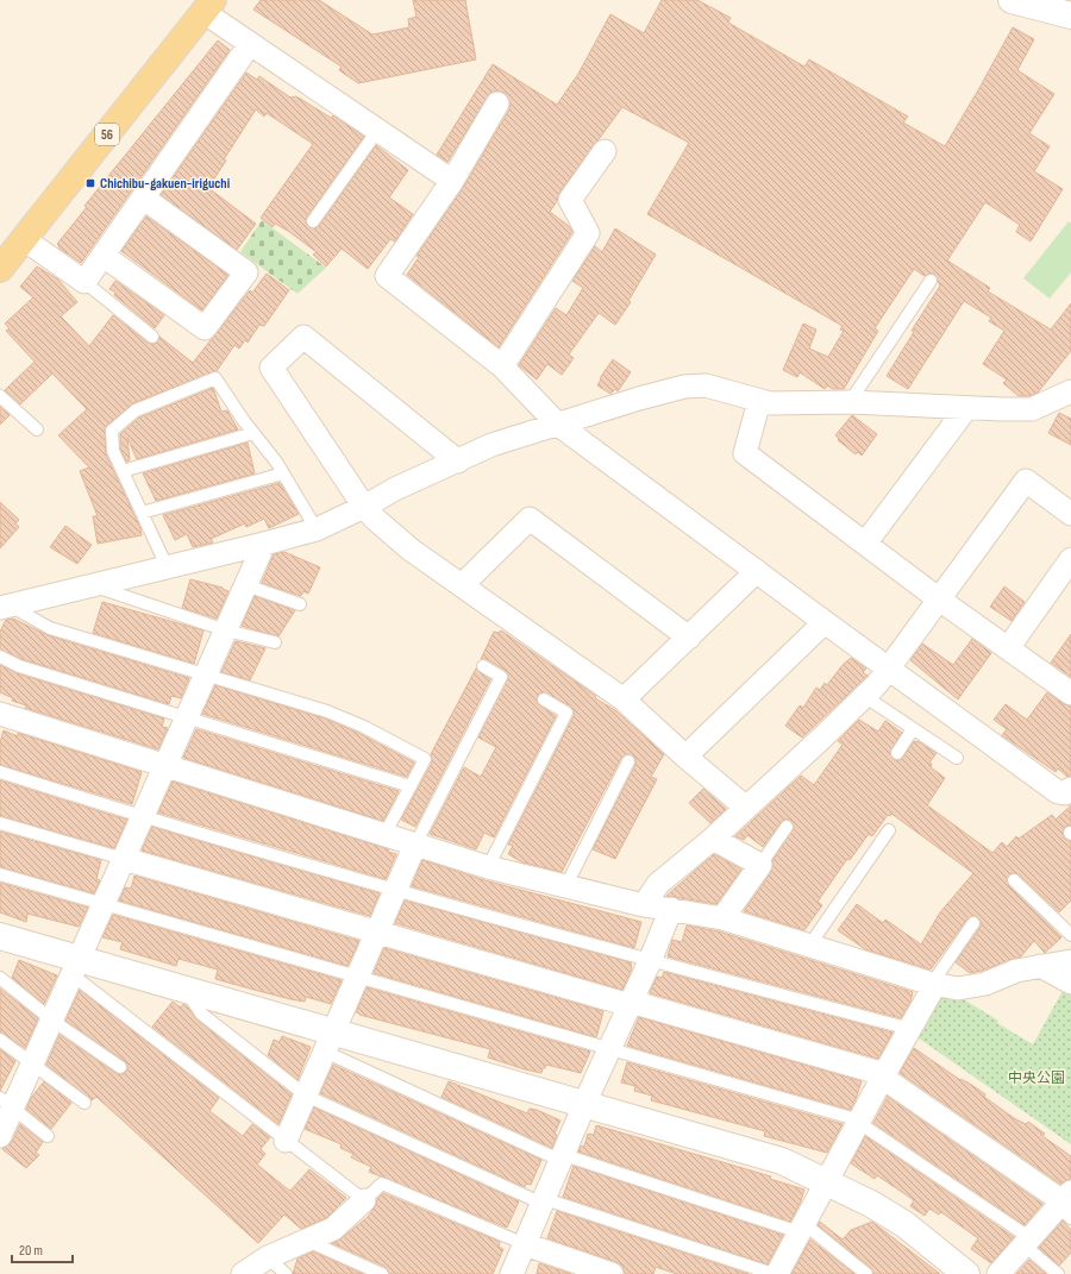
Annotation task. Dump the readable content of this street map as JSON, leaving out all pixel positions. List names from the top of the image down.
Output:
{
  "streets": {
    "main road": ["56"]
  },
  "parks": ["中央公園"],
  "places": {
    "transit": ["Chichibu-gakuen-iriguchi"]
  },
  "scale_bar": "20 m"
}
